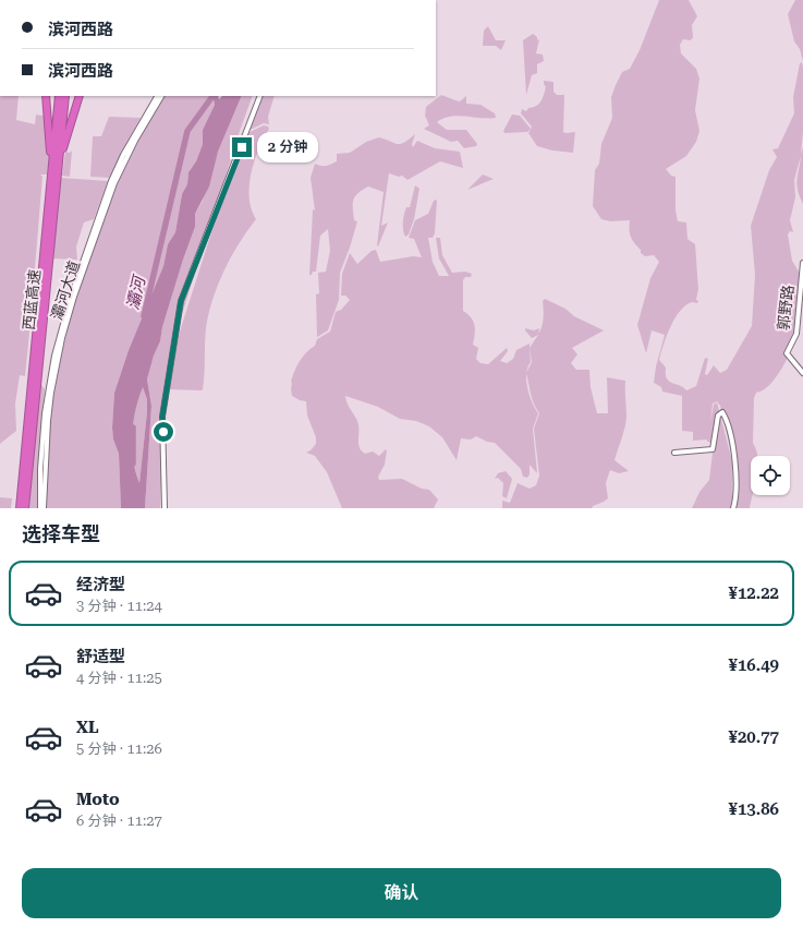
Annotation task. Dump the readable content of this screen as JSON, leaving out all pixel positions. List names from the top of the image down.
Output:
{
  "streets": {
    "highway": ["西蓝高速"],
    "street": ["灞河大道", "郭野路"]
  },
  "water": ["灞河"],
  "page": {
    "banner": ["滨河西路", "滨河西路"],
    "bubble": "2 分钟",
    "heading": "选择车型",
    "list": [
      {
        "name": "经济型",
        "note": "3 分钟 · 11:24",
        "value": "¥12.22"
      },
      {
        "name": "舒适型",
        "note": "4 分钟 · 11:25",
        "value": "¥16.49"
      },
      {
        "name": "XL",
        "note": "5 分钟 · 11:26",
        "value": "¥20.77"
      },
      {
        "name": "Moto",
        "note": "6 分钟 · 11:27",
        "value": "¥13.86"
      }
    ],
    "buttons": "确认"
  }
}
